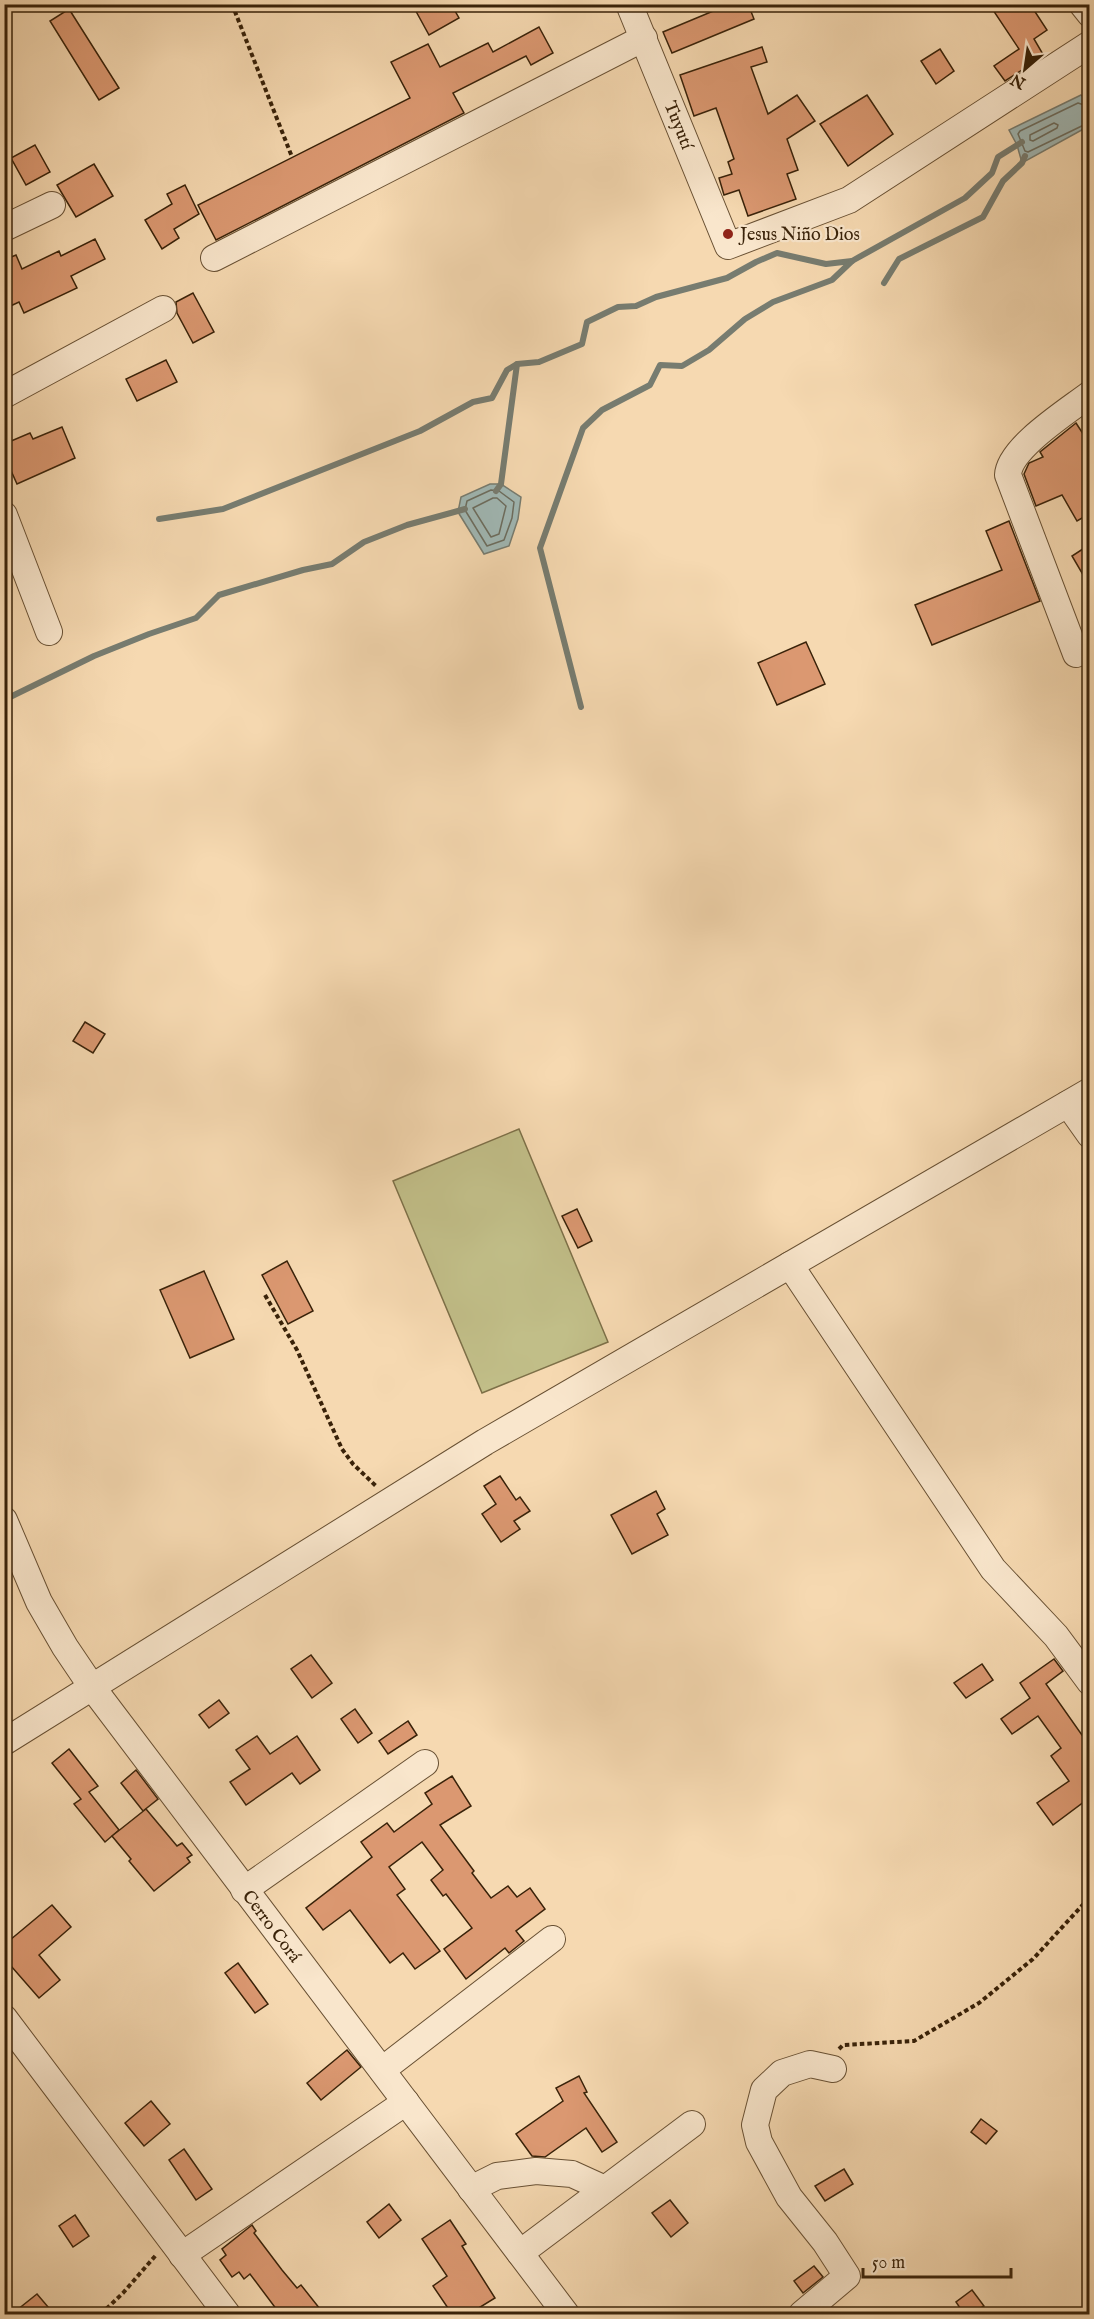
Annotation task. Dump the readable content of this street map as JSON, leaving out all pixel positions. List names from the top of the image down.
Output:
{
  "streets": {
    "street": ["Tuyutí", "Cerro Corá"]
  },
  "places": ["Jesus Niño Dios"],
  "scale_bar": "50 m",
  "north": "bottom left"
}
